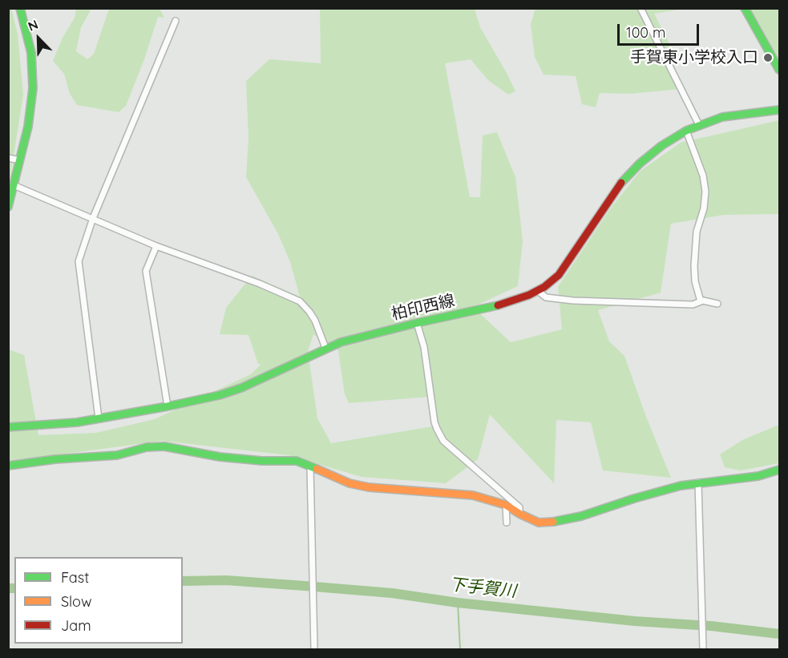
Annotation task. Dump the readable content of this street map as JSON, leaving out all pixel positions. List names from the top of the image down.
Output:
{
  "streets": {
    "street": ["柏印西線"]
  },
  "water": ["下手賀川"],
  "places": ["手賀東小学校入口"],
  "legend": ["Fast", "Slow", "Jam"],
  "scale_bar": "100 m",
  "north": "top left"
}
